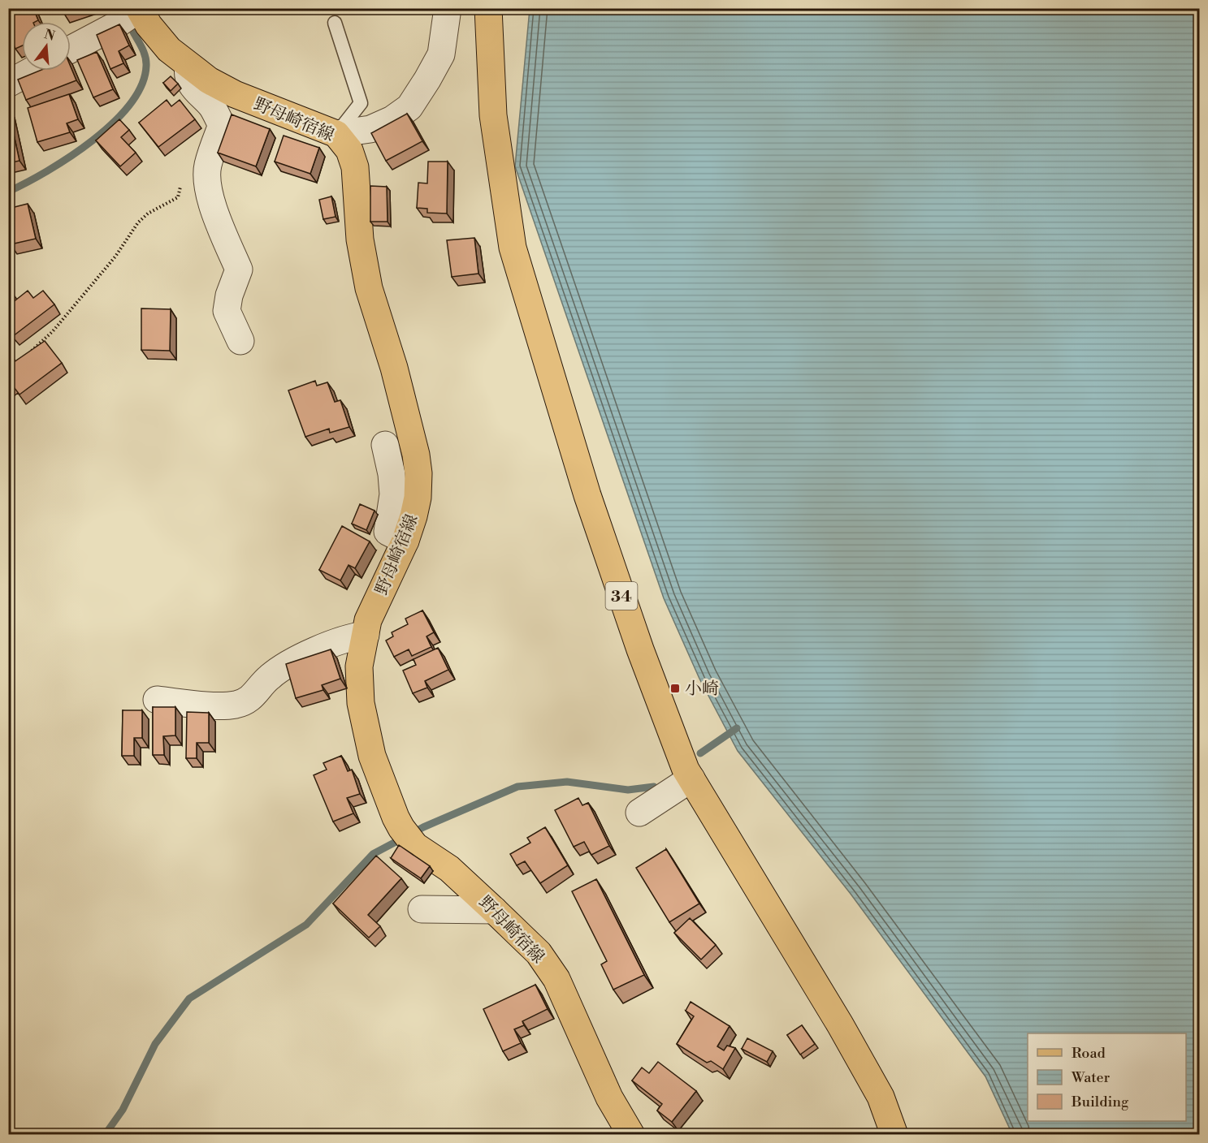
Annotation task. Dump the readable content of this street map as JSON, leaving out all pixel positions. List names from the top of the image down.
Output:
{
  "streets": {
    "main road": ["野母崎宿線", "34"]
  },
  "places": {
    "transit": ["小崎"]
  },
  "legend": ["Road", "Water", "Building"],
  "north": "top"
}
